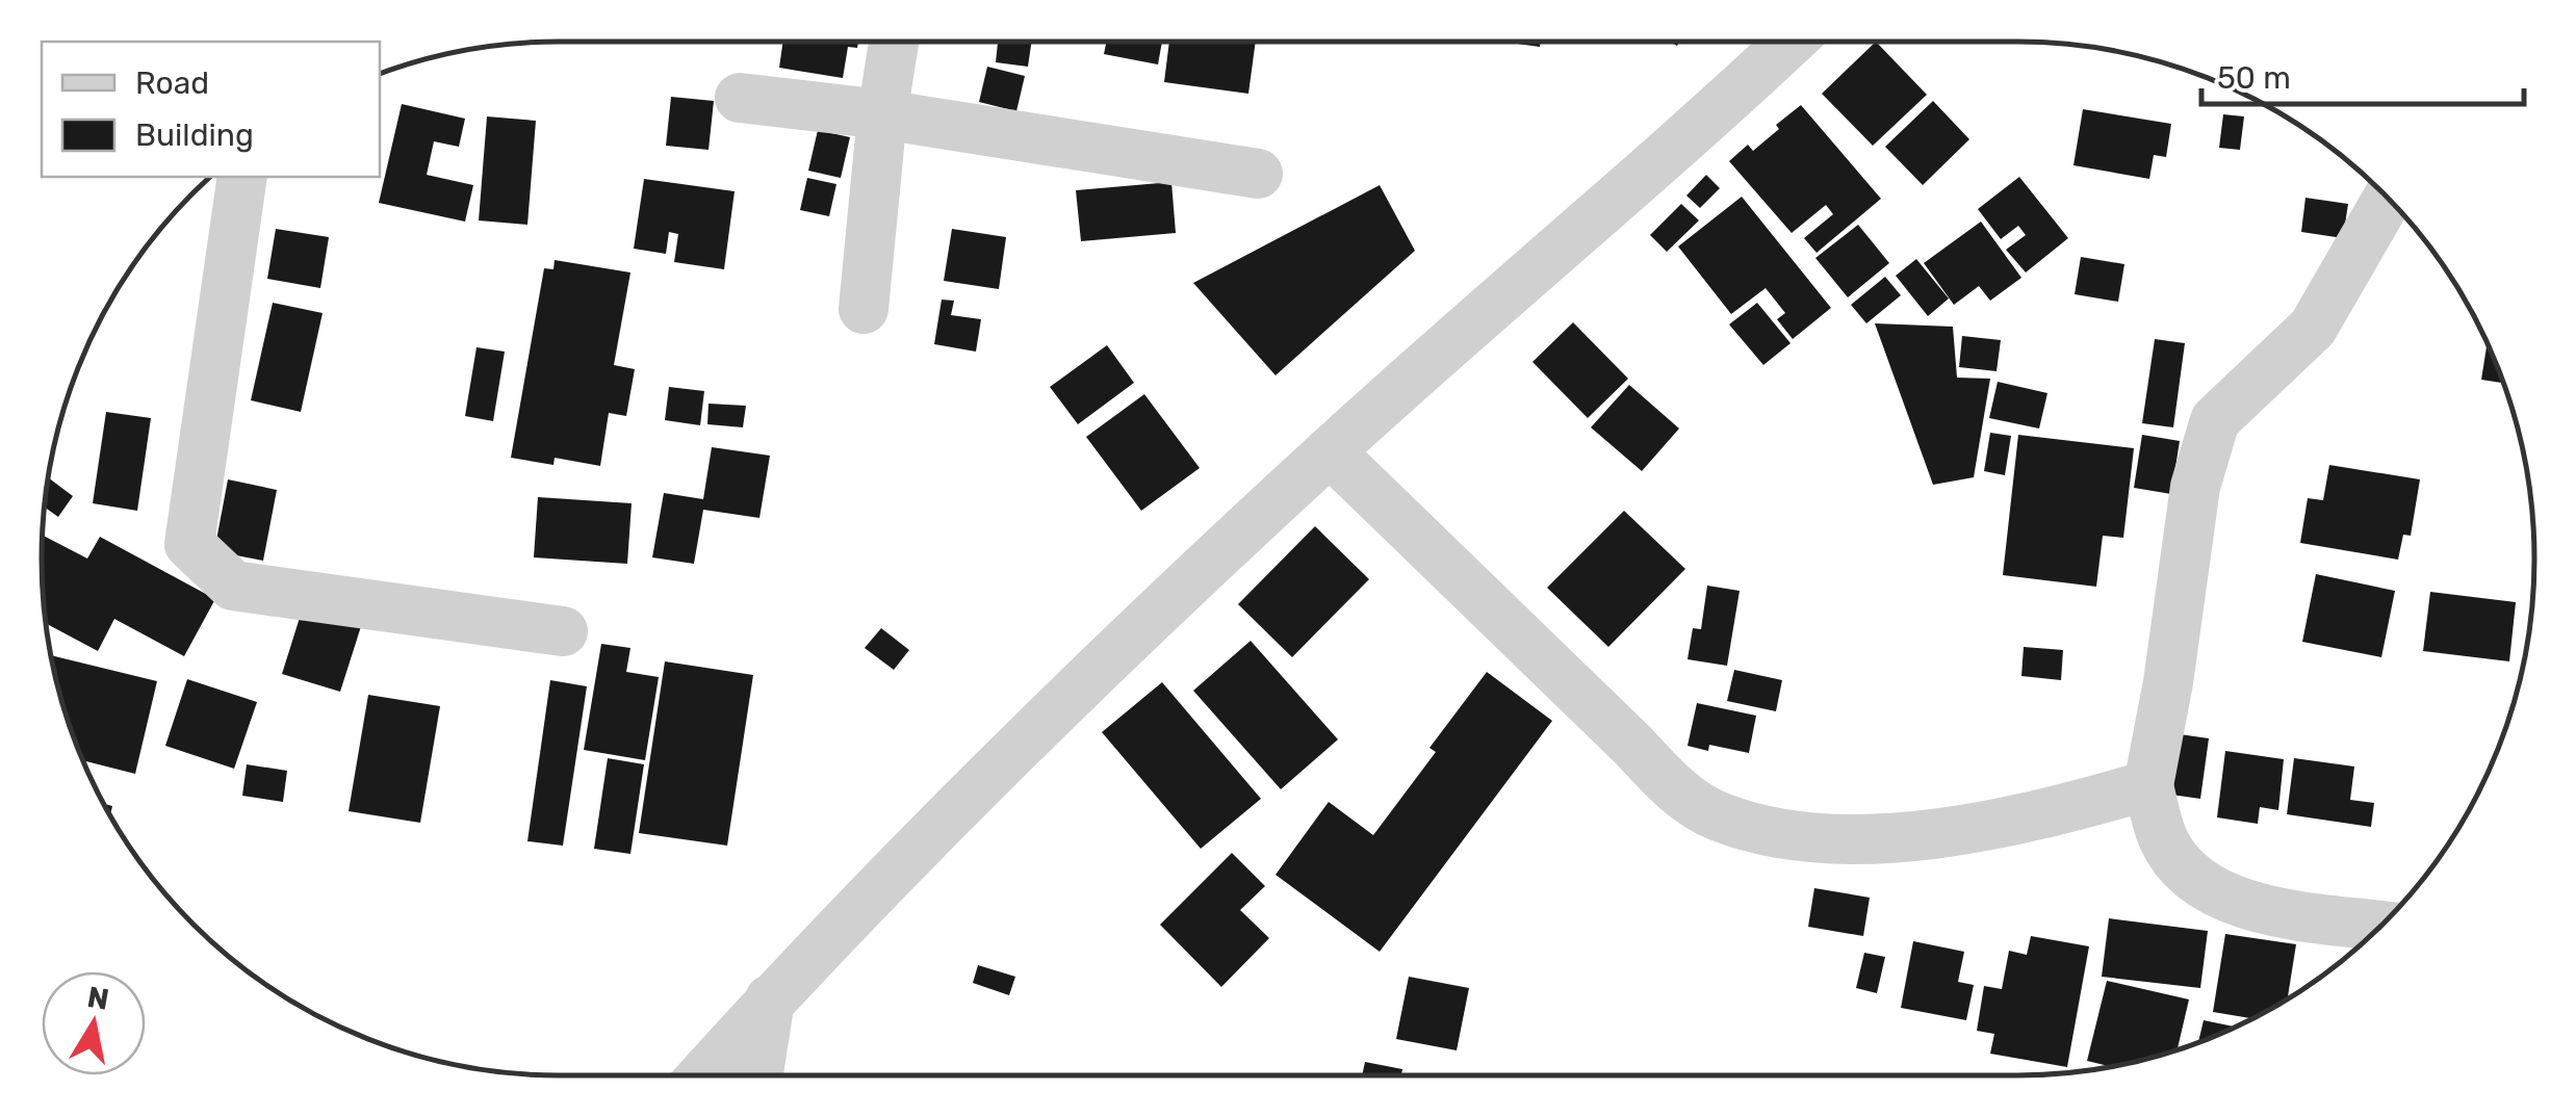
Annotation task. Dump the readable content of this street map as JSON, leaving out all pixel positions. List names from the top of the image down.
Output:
{
  "legend": ["Road", "Building"],
  "scale_bar": "50 m",
  "north": "top"
}
